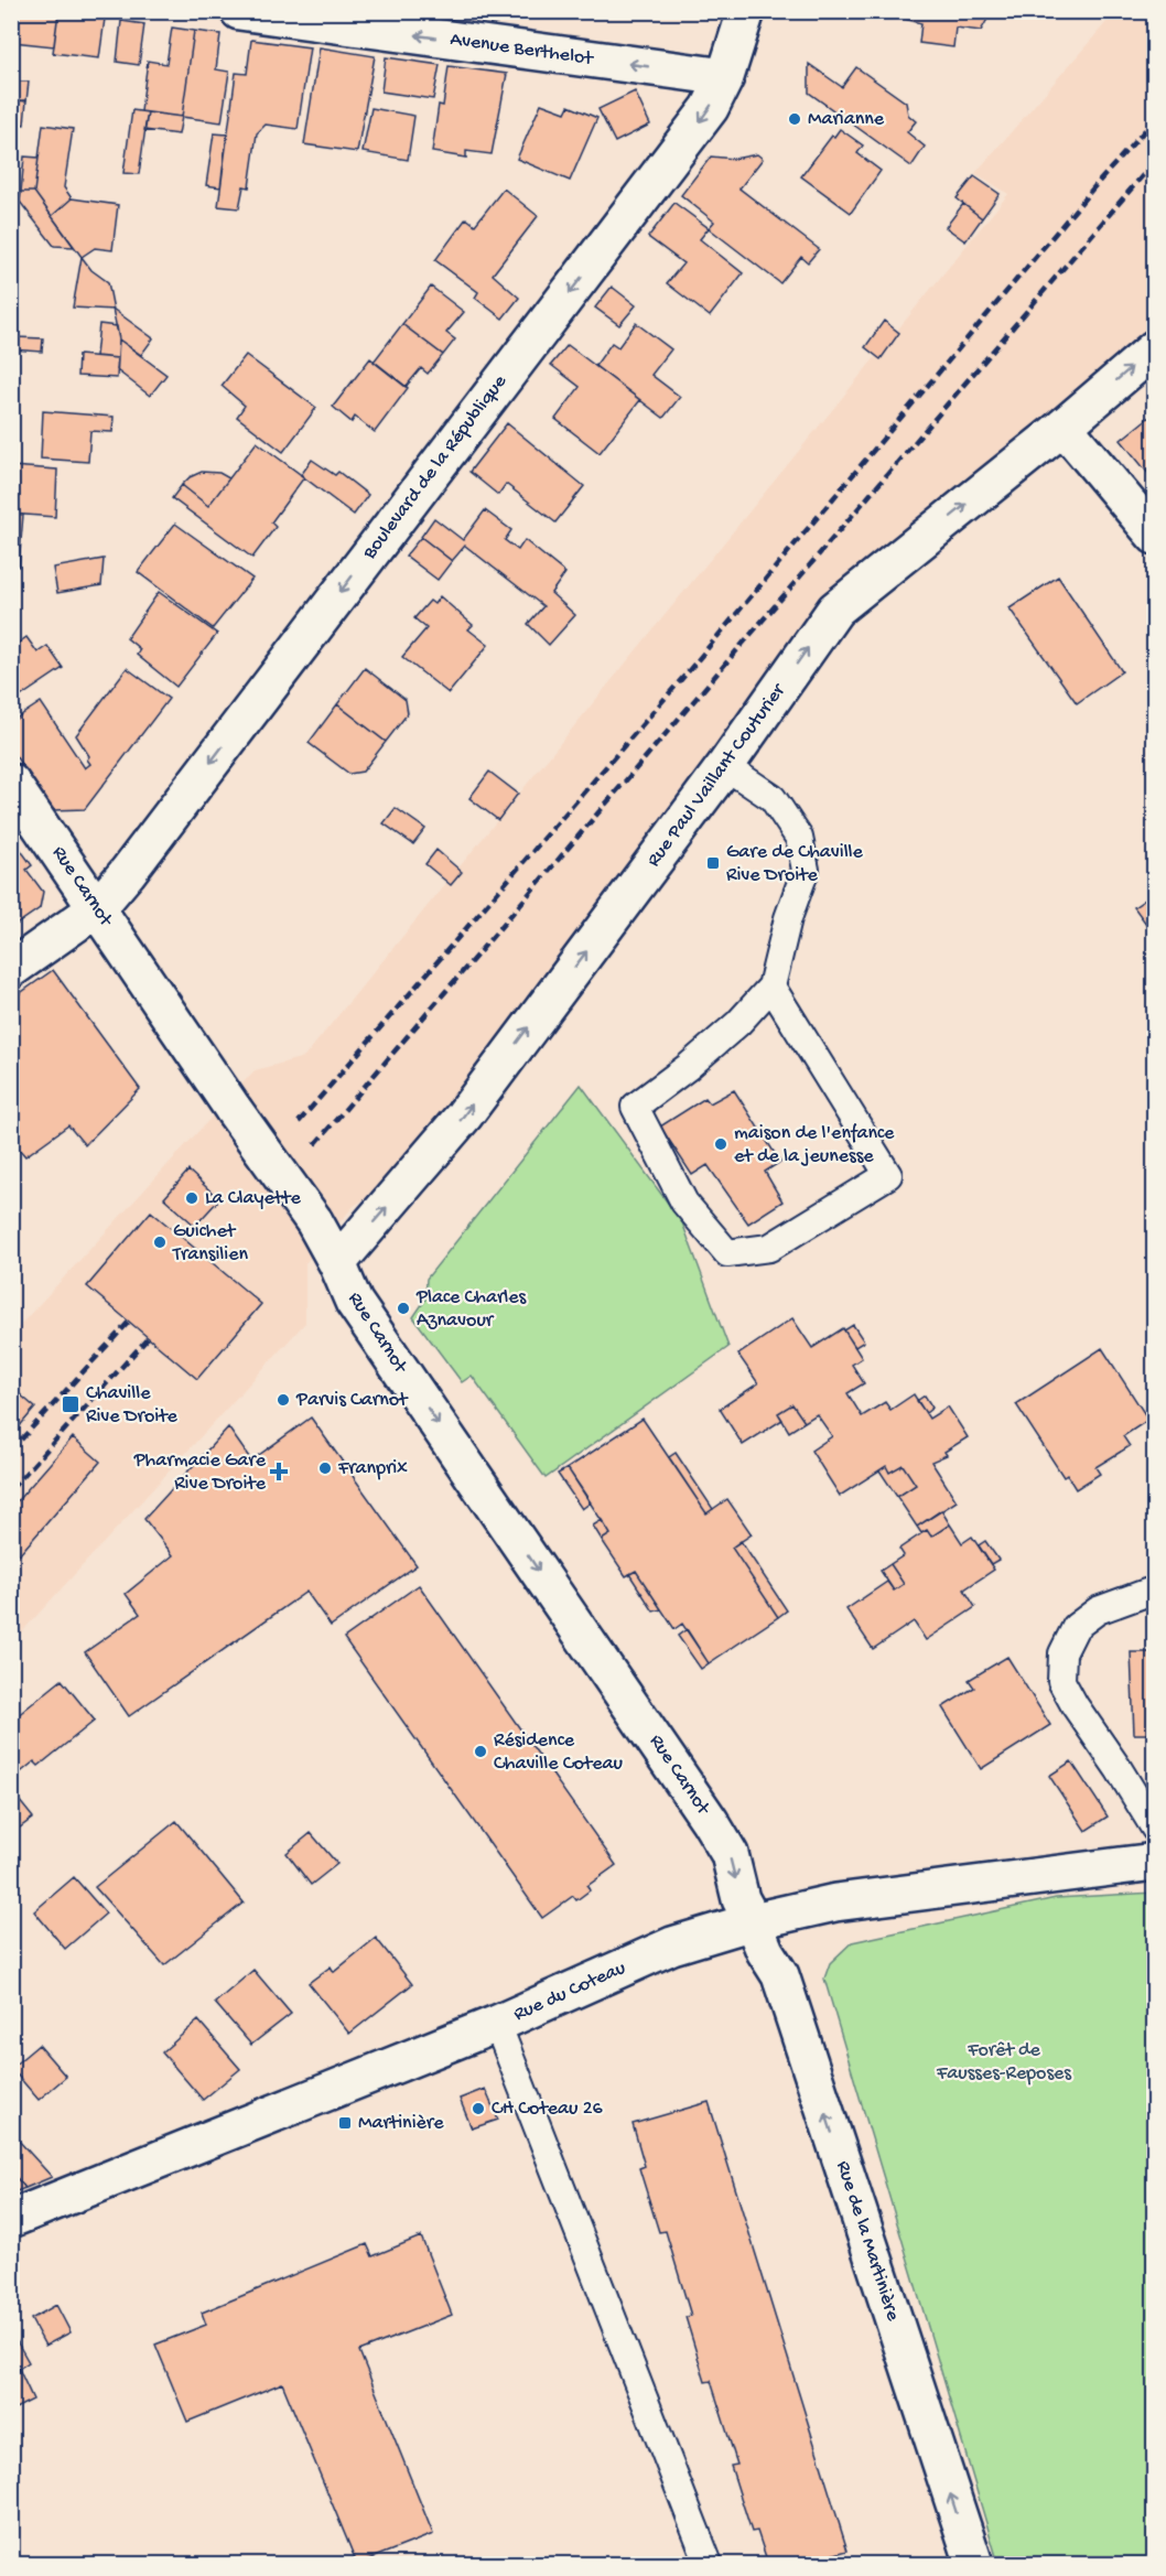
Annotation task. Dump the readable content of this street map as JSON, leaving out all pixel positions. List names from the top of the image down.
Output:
{
  "streets": {
    "street": [
      "Avenue Berthelot",
      "Boulevard de la République",
      "Rue Paul Vaillant Couturier",
      "Rue Carnot",
      "Rue du Coteau",
      "Rue de la Martinière"
    ]
  },
  "crossings": [
    ["Avenue Berthelot", "Boulevard de la République"],
    ["Boulevard de la République", "Rue Carnot"],
    ["Rue Paul Vaillant Couturier", "Rue Carnot"],
    ["Rue Carnot", "Rue du Coteau"],
    ["Rue Carnot", "Rue de la Martinière"],
    ["Rue du Coteau", "Rue de la Martinière"]
  ],
  "one_way": [
    "Avenue Berthelot",
    "Boulevard de la République",
    "Rue Paul Vaillant Couturier",
    "Rue Carnot",
    "Rue de la Martinière"
  ],
  "parks": ["Forêt de Fausses-Reposes"],
  "places": {
    "other": [
      "Marianne",
      "maison de l'enfance et de la jeunesse",
      "La Clayette",
      "Guichet Transilien",
      "Place Charles Aznavour",
      "Parvis Carnot",
      "Franprix",
      "Résidence Chaville Coteau",
      "CH Coteau 26"
    ],
    "transit": ["Gare de Chaville Rive Droite", "Chaville Rive Droite", "Martinière"],
    "health": ["Pharmacie Gare Rive Droite"]
  }
}
